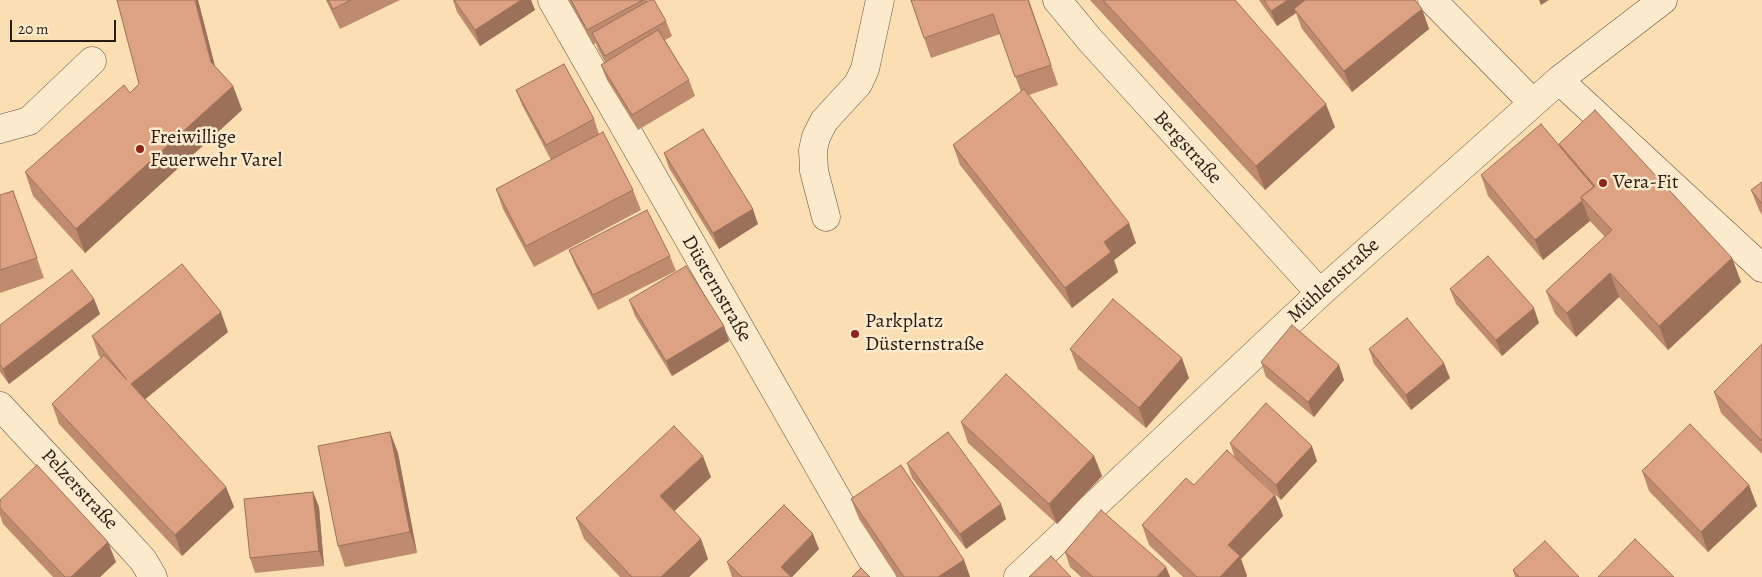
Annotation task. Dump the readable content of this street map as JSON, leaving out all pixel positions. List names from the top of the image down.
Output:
{
  "streets": {
    "street": [
      "Bergstraße",
      "Mühlenstraße",
      "Düsternstraße",
      "Pelzerstraße"
    ]
  },
  "crossings": [
    ["Bergstraße", "Mühlenstraße"]
  ],
  "places": ["Freiwillige Feuerwehr Varel", "Vera-Fit", "Parkplatz Düsternstraße"],
  "scale_bar": "20 m"
}
